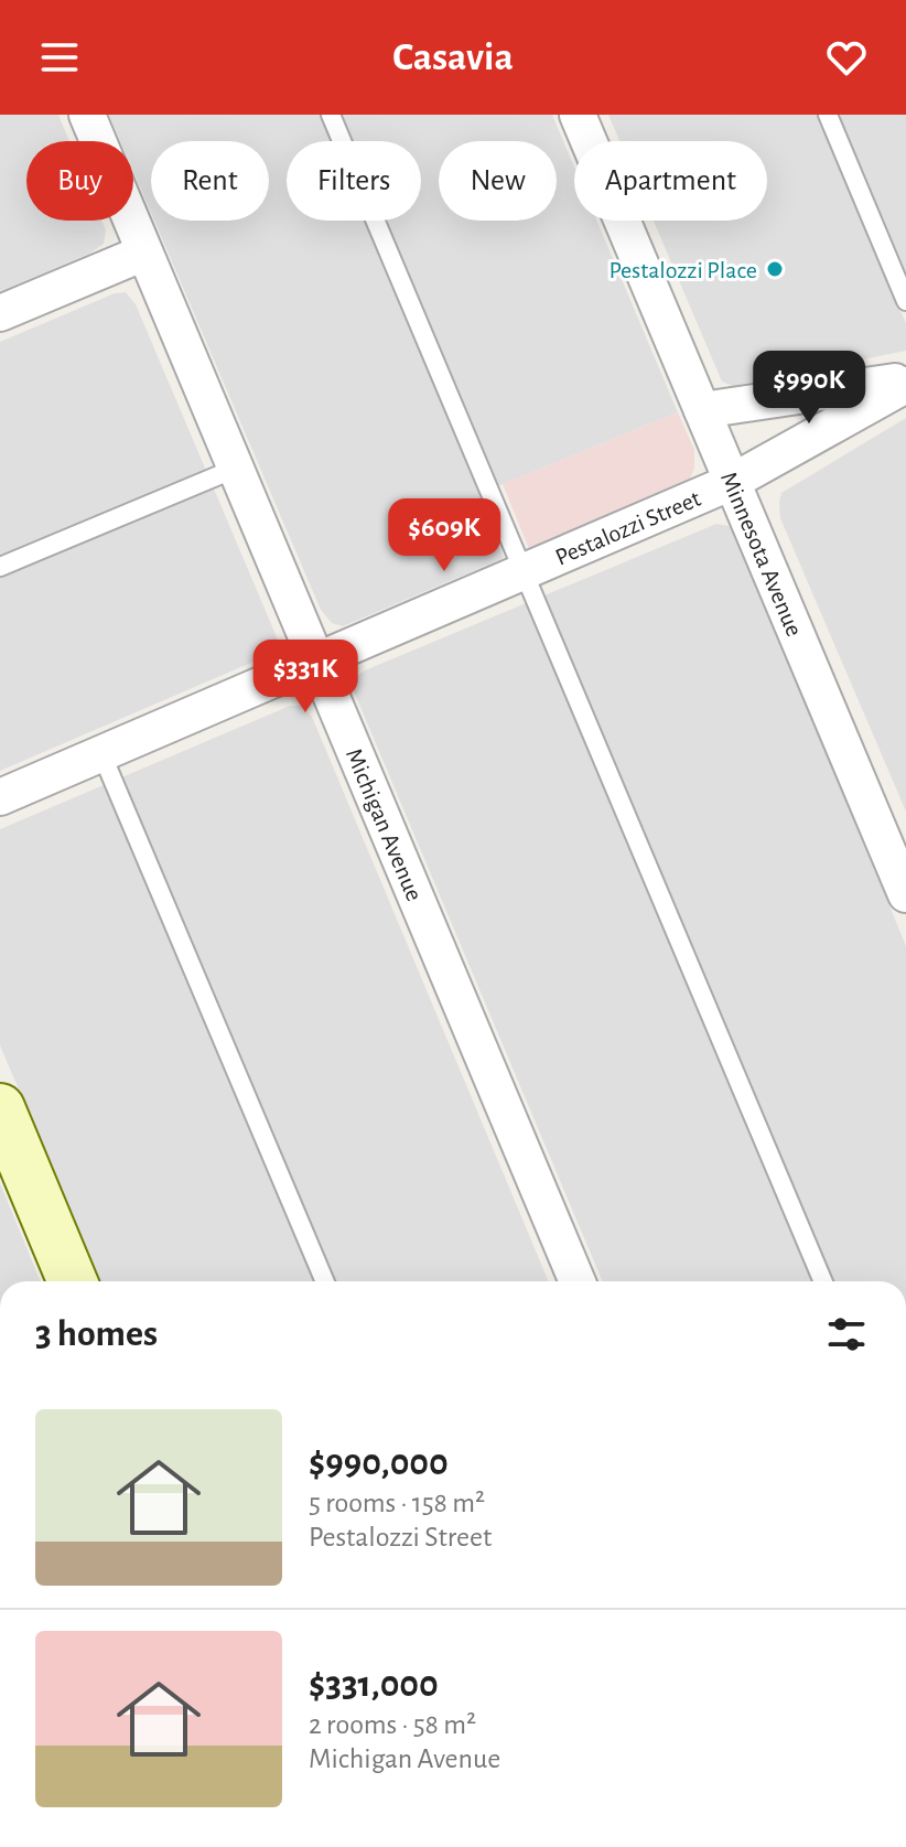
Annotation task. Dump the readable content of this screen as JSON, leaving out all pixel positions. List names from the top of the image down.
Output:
{
  "streets": {
    "street": ["Pestalozzi Street", "Minnesota Avenue", "Michigan Avenue"]
  },
  "crossings": [
    ["Pestalozzi Street", "Minnesota Avenue"],
    ["Pestalozzi Street", "Michigan Avenue"]
  ],
  "places": ["Pestalozzi Place"],
  "page": {
    "header": "Casavia",
    "chip": [
      "Buy",
      "Rent",
      "Filters",
      "New",
      "Apartment"
    ],
    "price": ["$990K", "$609K", "$331K"],
    "heading": "3 homes",
    "list": [
      {
        "name": "$990,000",
        "note": "5 rooms · 158 m² · Pestalozzi Street"
      },
      {
        "name": "$331,000",
        "note": "2 rooms · 58 m² · Michigan Avenue"
      }
    ]
  }
}
